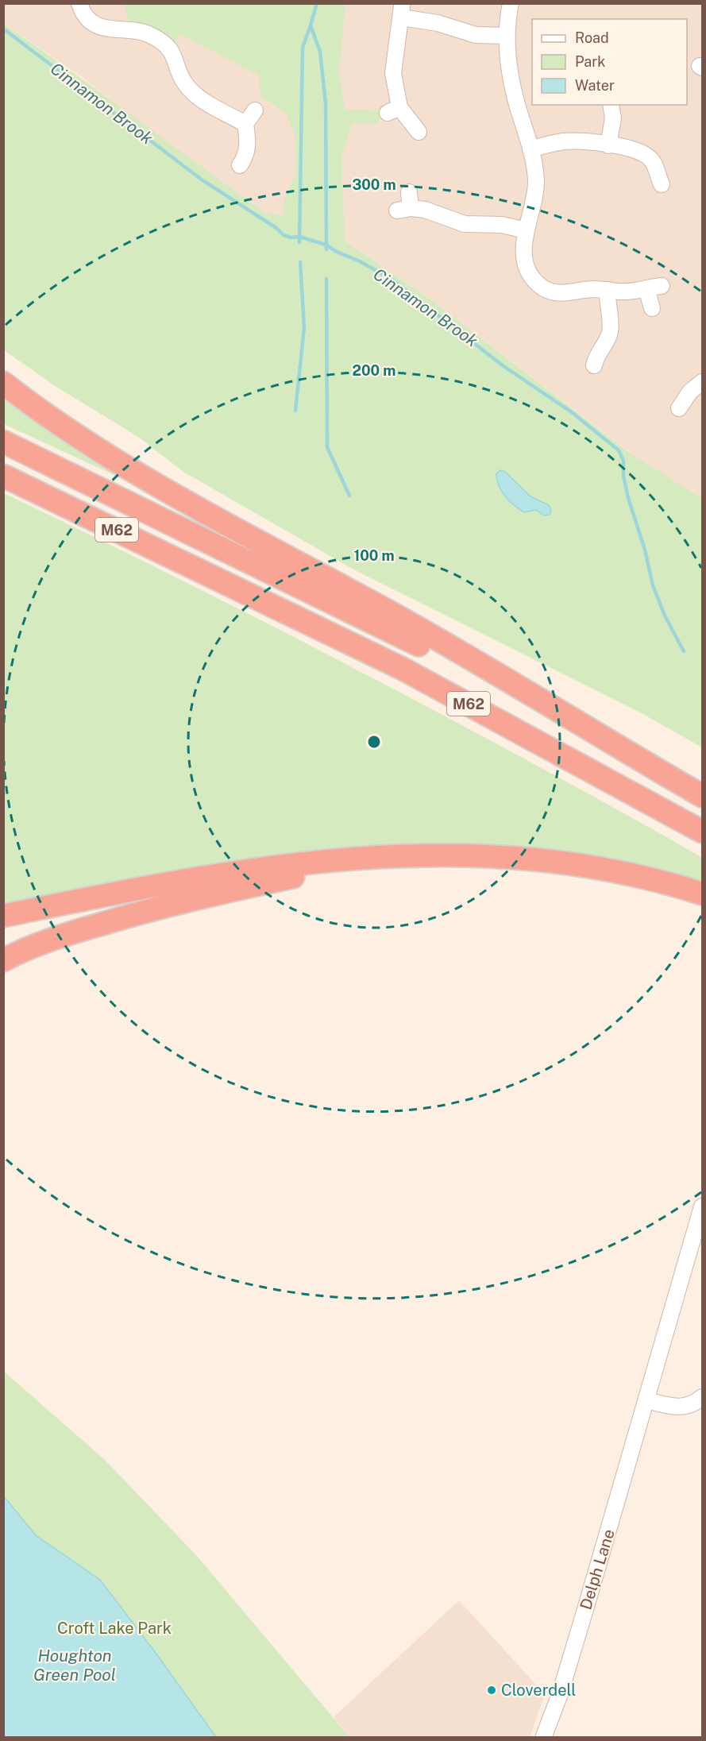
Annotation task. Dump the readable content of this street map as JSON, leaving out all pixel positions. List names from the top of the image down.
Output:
{
  "streets": {
    "highway": ["M62"],
    "street": ["Delph Lane"]
  },
  "water": ["Cinnamon Brook", "Houghton Green Pool"],
  "parks": ["Croft Lake Park"],
  "places": ["Cloverdell"],
  "legend": ["Road", "Park", "Water"],
  "rings": ["300 m", "200 m", "100 m"]
}
